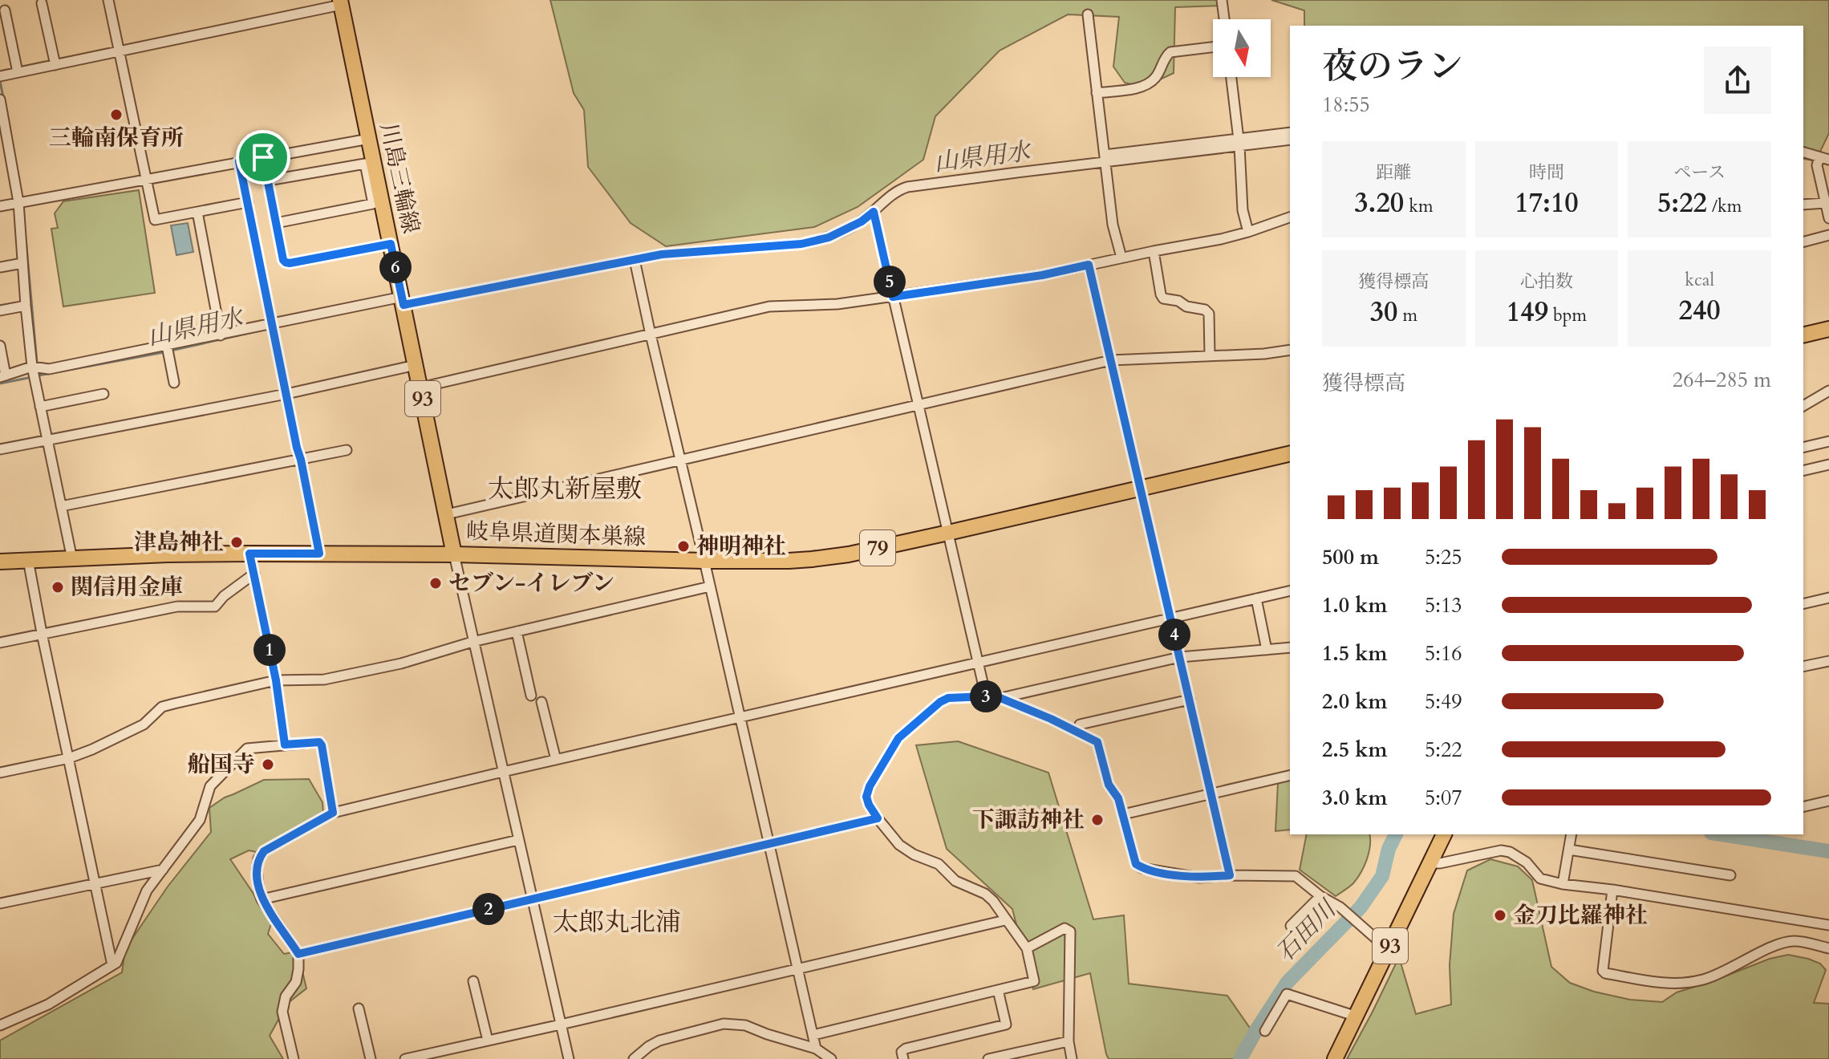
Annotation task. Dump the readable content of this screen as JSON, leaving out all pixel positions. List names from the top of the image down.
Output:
{
  "streets": {
    "main road": [
      "川島三輪線",
      "93",
      "岐阜県道関本巣線",
      "79"
    ]
  },
  "crossings": [
    ["川島三輪線", "岐阜県道関本巣線"]
  ],
  "districts": ["太郎丸新屋敷", "太郎丸北浦"],
  "water": ["山県用水", "石田川"],
  "places": [
    "三輪南保育所",
    "津島神社",
    "神明神社",
    "セブン-イレブン",
    "関信用金庫",
    "船国寺",
    "下諏訪神社",
    "金刀比羅神社"
  ],
  "north": "bottom",
  "page": {
    "heading": ["夜のラン", "18:55"],
    "stats": [
      ["距離", "3.20 km"],
      ["時間", "17:10"],
      ["ペース", "5:22 /km"],
      ["獲得標高", "30 m"],
      ["心拍数", "149 bpm"],
      ["kcal", "240"]
    ],
    "pins": [
      "6",
      "5",
      "4",
      "1",
      "3",
      "2"
    ],
    "chart": ["獲得標高", "264–285 m"],
    "list": [
      {
        "name": "500 m",
        "note": "5:25"
      },
      {
        "name": "1.0 km",
        "note": "5:13"
      },
      {
        "name": "1.5 km",
        "note": "5:16"
      },
      {
        "name": "2.0 km",
        "note": "5:49"
      },
      {
        "name": "2.5 km",
        "note": "5:22"
      },
      {
        "name": "3.0 km",
        "note": "5:07"
      }
    ]
  }
}
